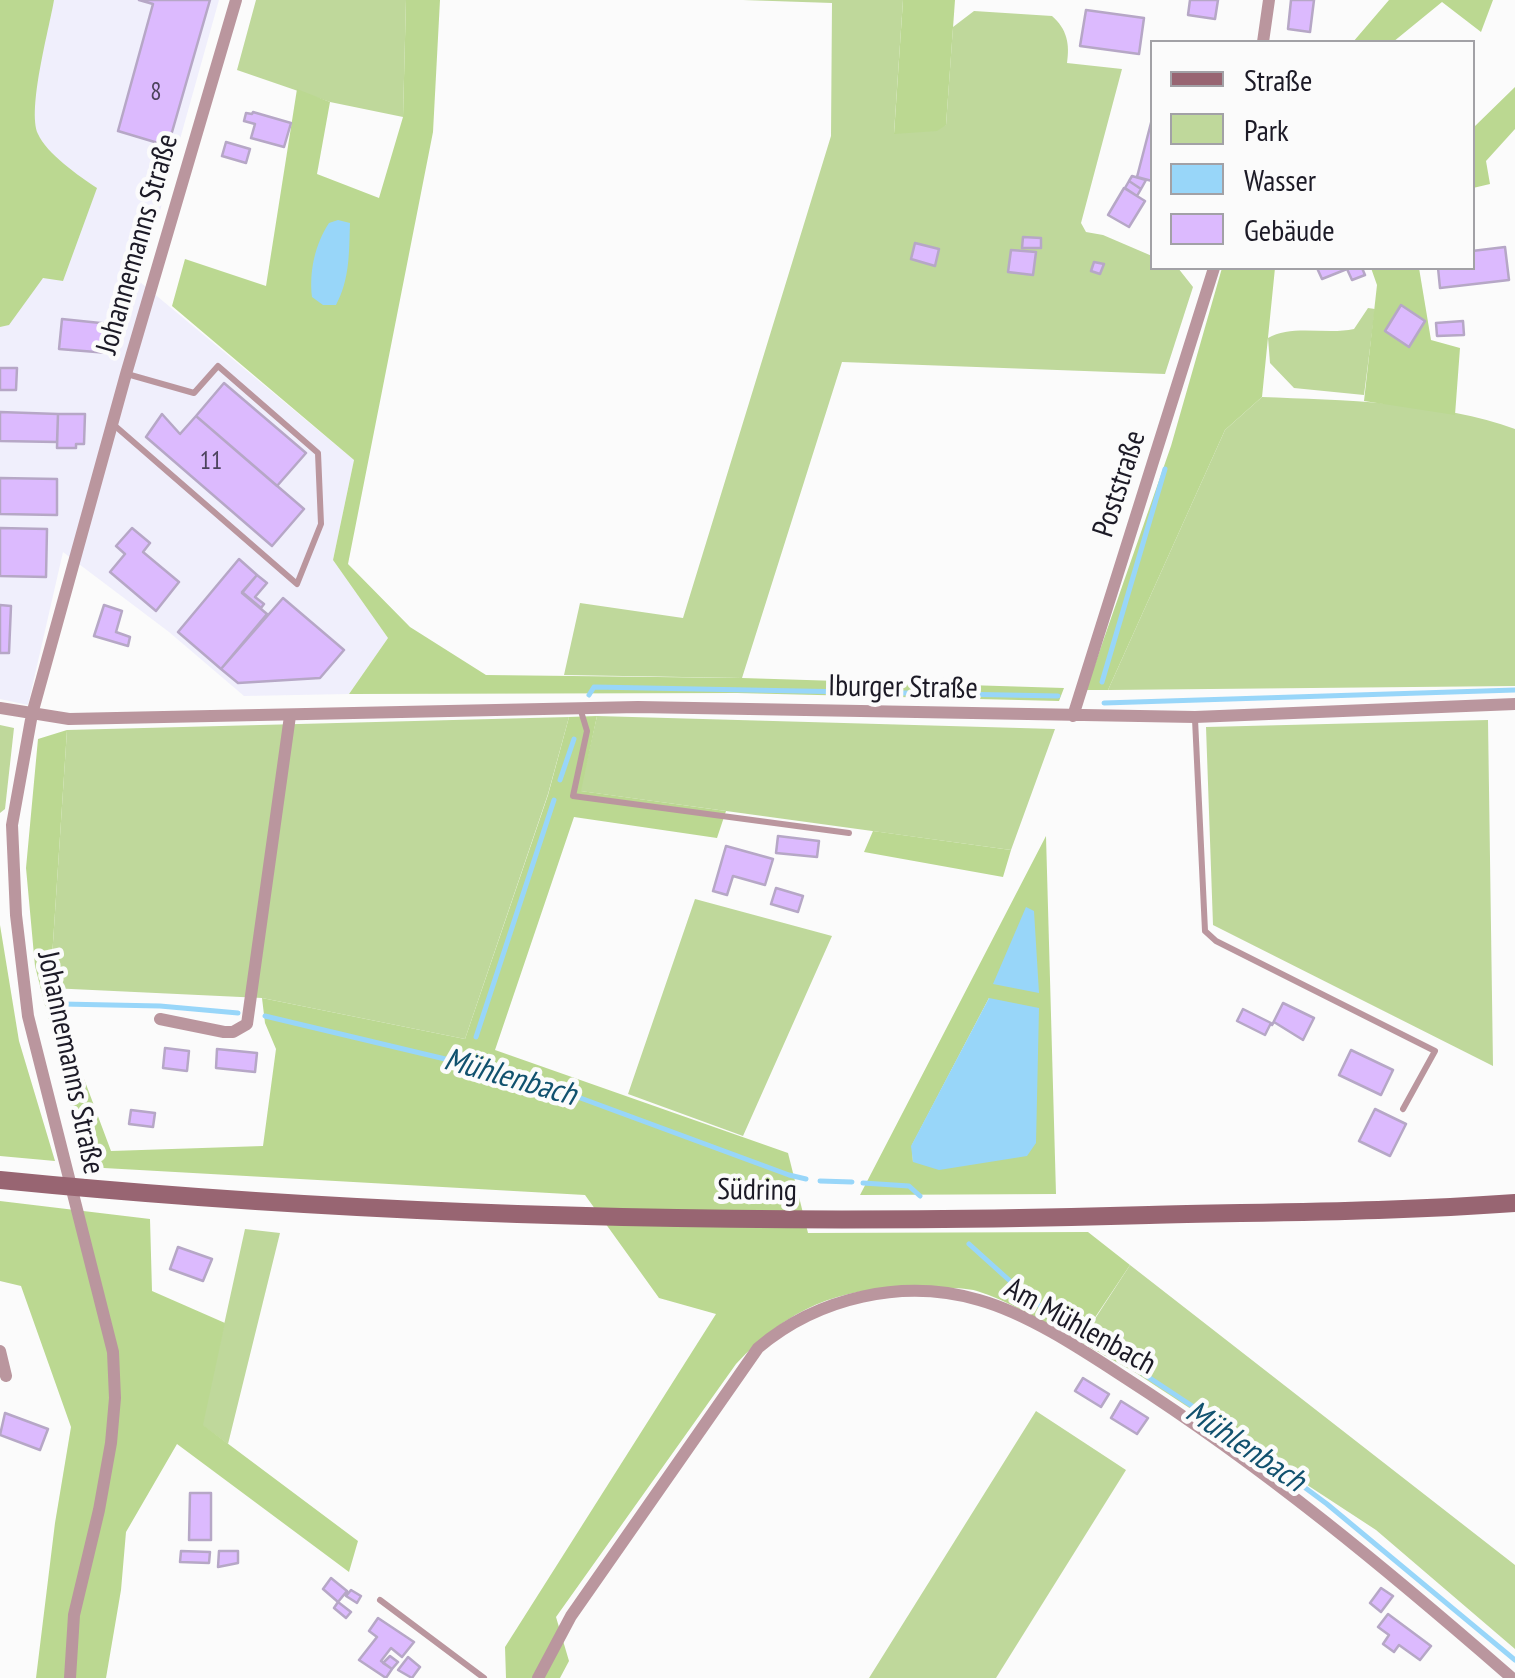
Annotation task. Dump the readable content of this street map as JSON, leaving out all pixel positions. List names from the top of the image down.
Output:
{
  "streets": {
    "main road": ["Südring"],
    "street": [
      "Johannemanns Straße",
      "Poststraße",
      "Iburger Straße",
      "Am Mühlenbach"
    ]
  },
  "crossings": [
    ["Johannemanns Straße", "Iburger Straße"],
    ["Poststraße", "Iburger Straße"]
  ],
  "water": ["Mühlenbach"],
  "house_numbers": ["8", "11"],
  "legend": [
    "Straße",
    "Park",
    "Wasser",
    "Gebäude"
  ]
}
